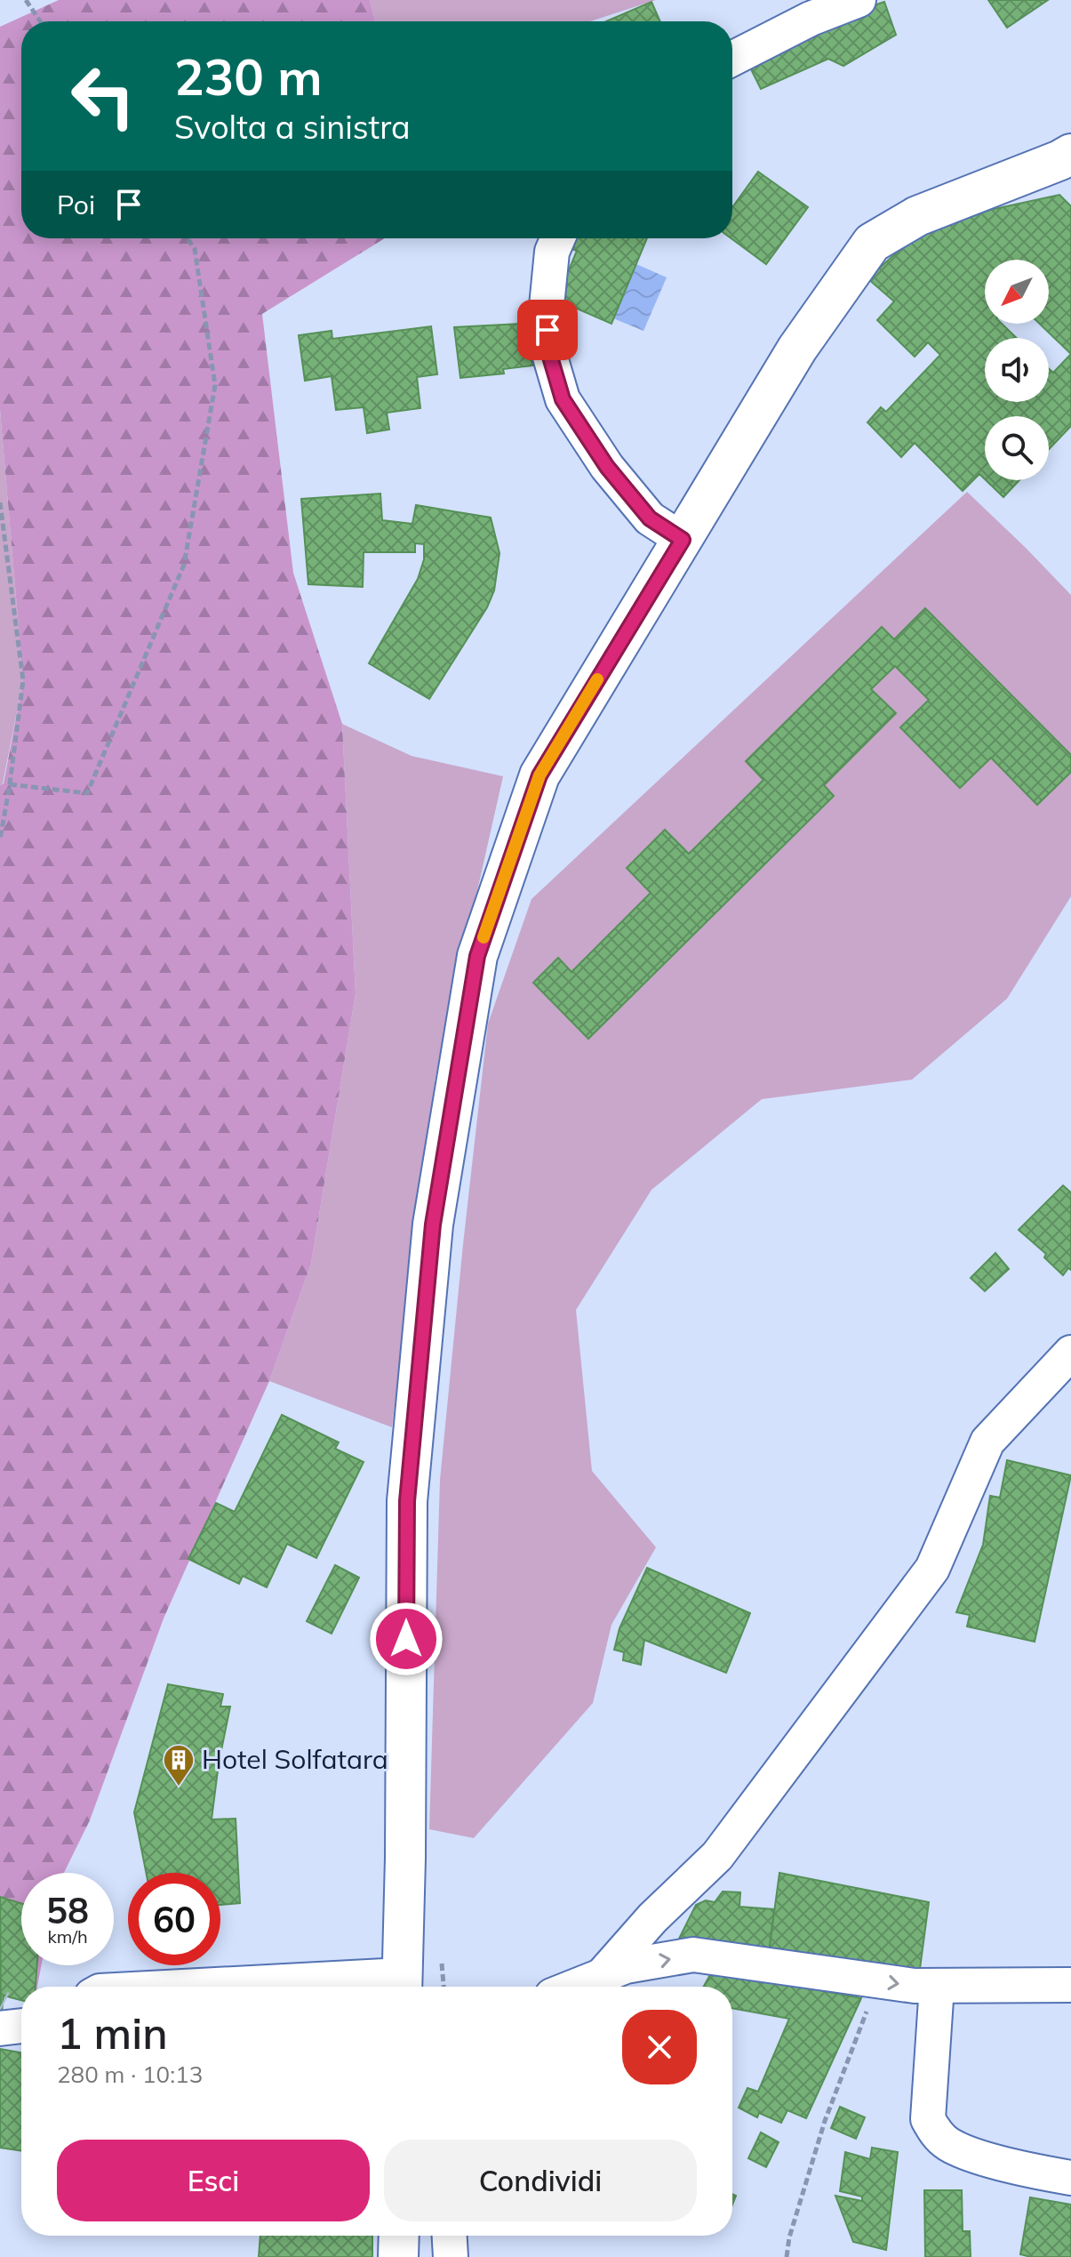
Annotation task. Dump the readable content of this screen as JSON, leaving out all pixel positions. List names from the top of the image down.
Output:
{
  "places": {
    "building": ["Hotel Solfatara"]
  },
  "north": "bottom left",
  "page": {
    "turn": ["230 m", "Svolta a sinistra"],
    "then": "Poi",
    "speed": "58 km/h",
    "limit": "60",
    "heading": ["1 min", "280 m · 10:13"],
    "buttons": ["Esci", "Condividi"]
  }
}
